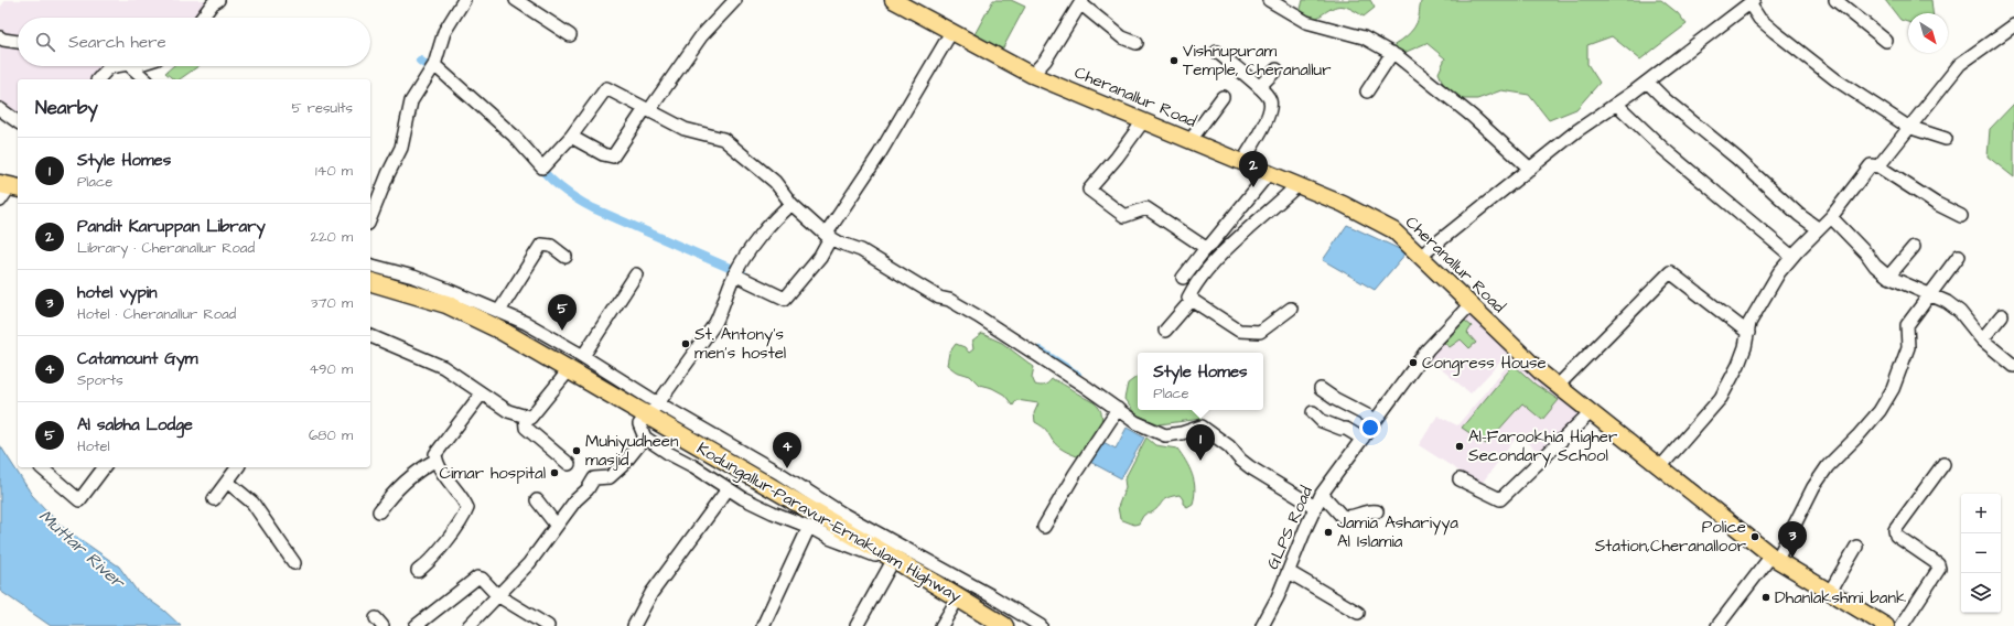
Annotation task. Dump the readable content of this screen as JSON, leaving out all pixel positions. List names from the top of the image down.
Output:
{
  "streets": {
    "highway": ["Kodungallur-Paravur-Ernakulam Highway"],
    "main road": ["Cheranallur Road"],
    "street": ["GLPS Road"]
  },
  "crossings": [
    ["Cheranallur Road", "GLPS Road"]
  ],
  "water": ["Muttar River"],
  "places": [
    "Vishnupuram Temple, Cheranallur",
    "St. Antony's men's hostel",
    "Congress House",
    "Al-Farookhia Higher Secondary School",
    "Muhiyudheen masjid",
    "Cimar hospital",
    "Jamia Ashariyya Al Islamia",
    "Police Station,Cheranalloor",
    "Dhanlakshmi bank"
  ],
  "north": "bottom right",
  "page": {
    "search": "Search here",
    "heading": ["Nearby", "5 results"],
    "list": [
      {
        "mark": "1",
        "name": "Style Homes",
        "note": "Place",
        "value": "140 m"
      },
      {
        "mark": "2",
        "name": "Pandit Karuppan Library",
        "note": "Library · Cheranallur Road",
        "value": "220 m"
      },
      {
        "mark": "3",
        "name": "hotel vypin",
        "note": "Hotel · Cheranallur Road",
        "value": "370 m"
      },
      {
        "mark": "4",
        "name": "Catamount Gym",
        "note": "Sports",
        "value": "490 m"
      },
      {
        "mark": "5",
        "name": "Al sabha Lodge",
        "note": "Hotel",
        "value": "680 m"
      }
    ],
    "pins": [
      "2",
      "5",
      "1",
      "4",
      "3"
    ],
    "popup": ["Style Homes", "Place"],
    "map_buttons": ["+", "−"]
  }
}
